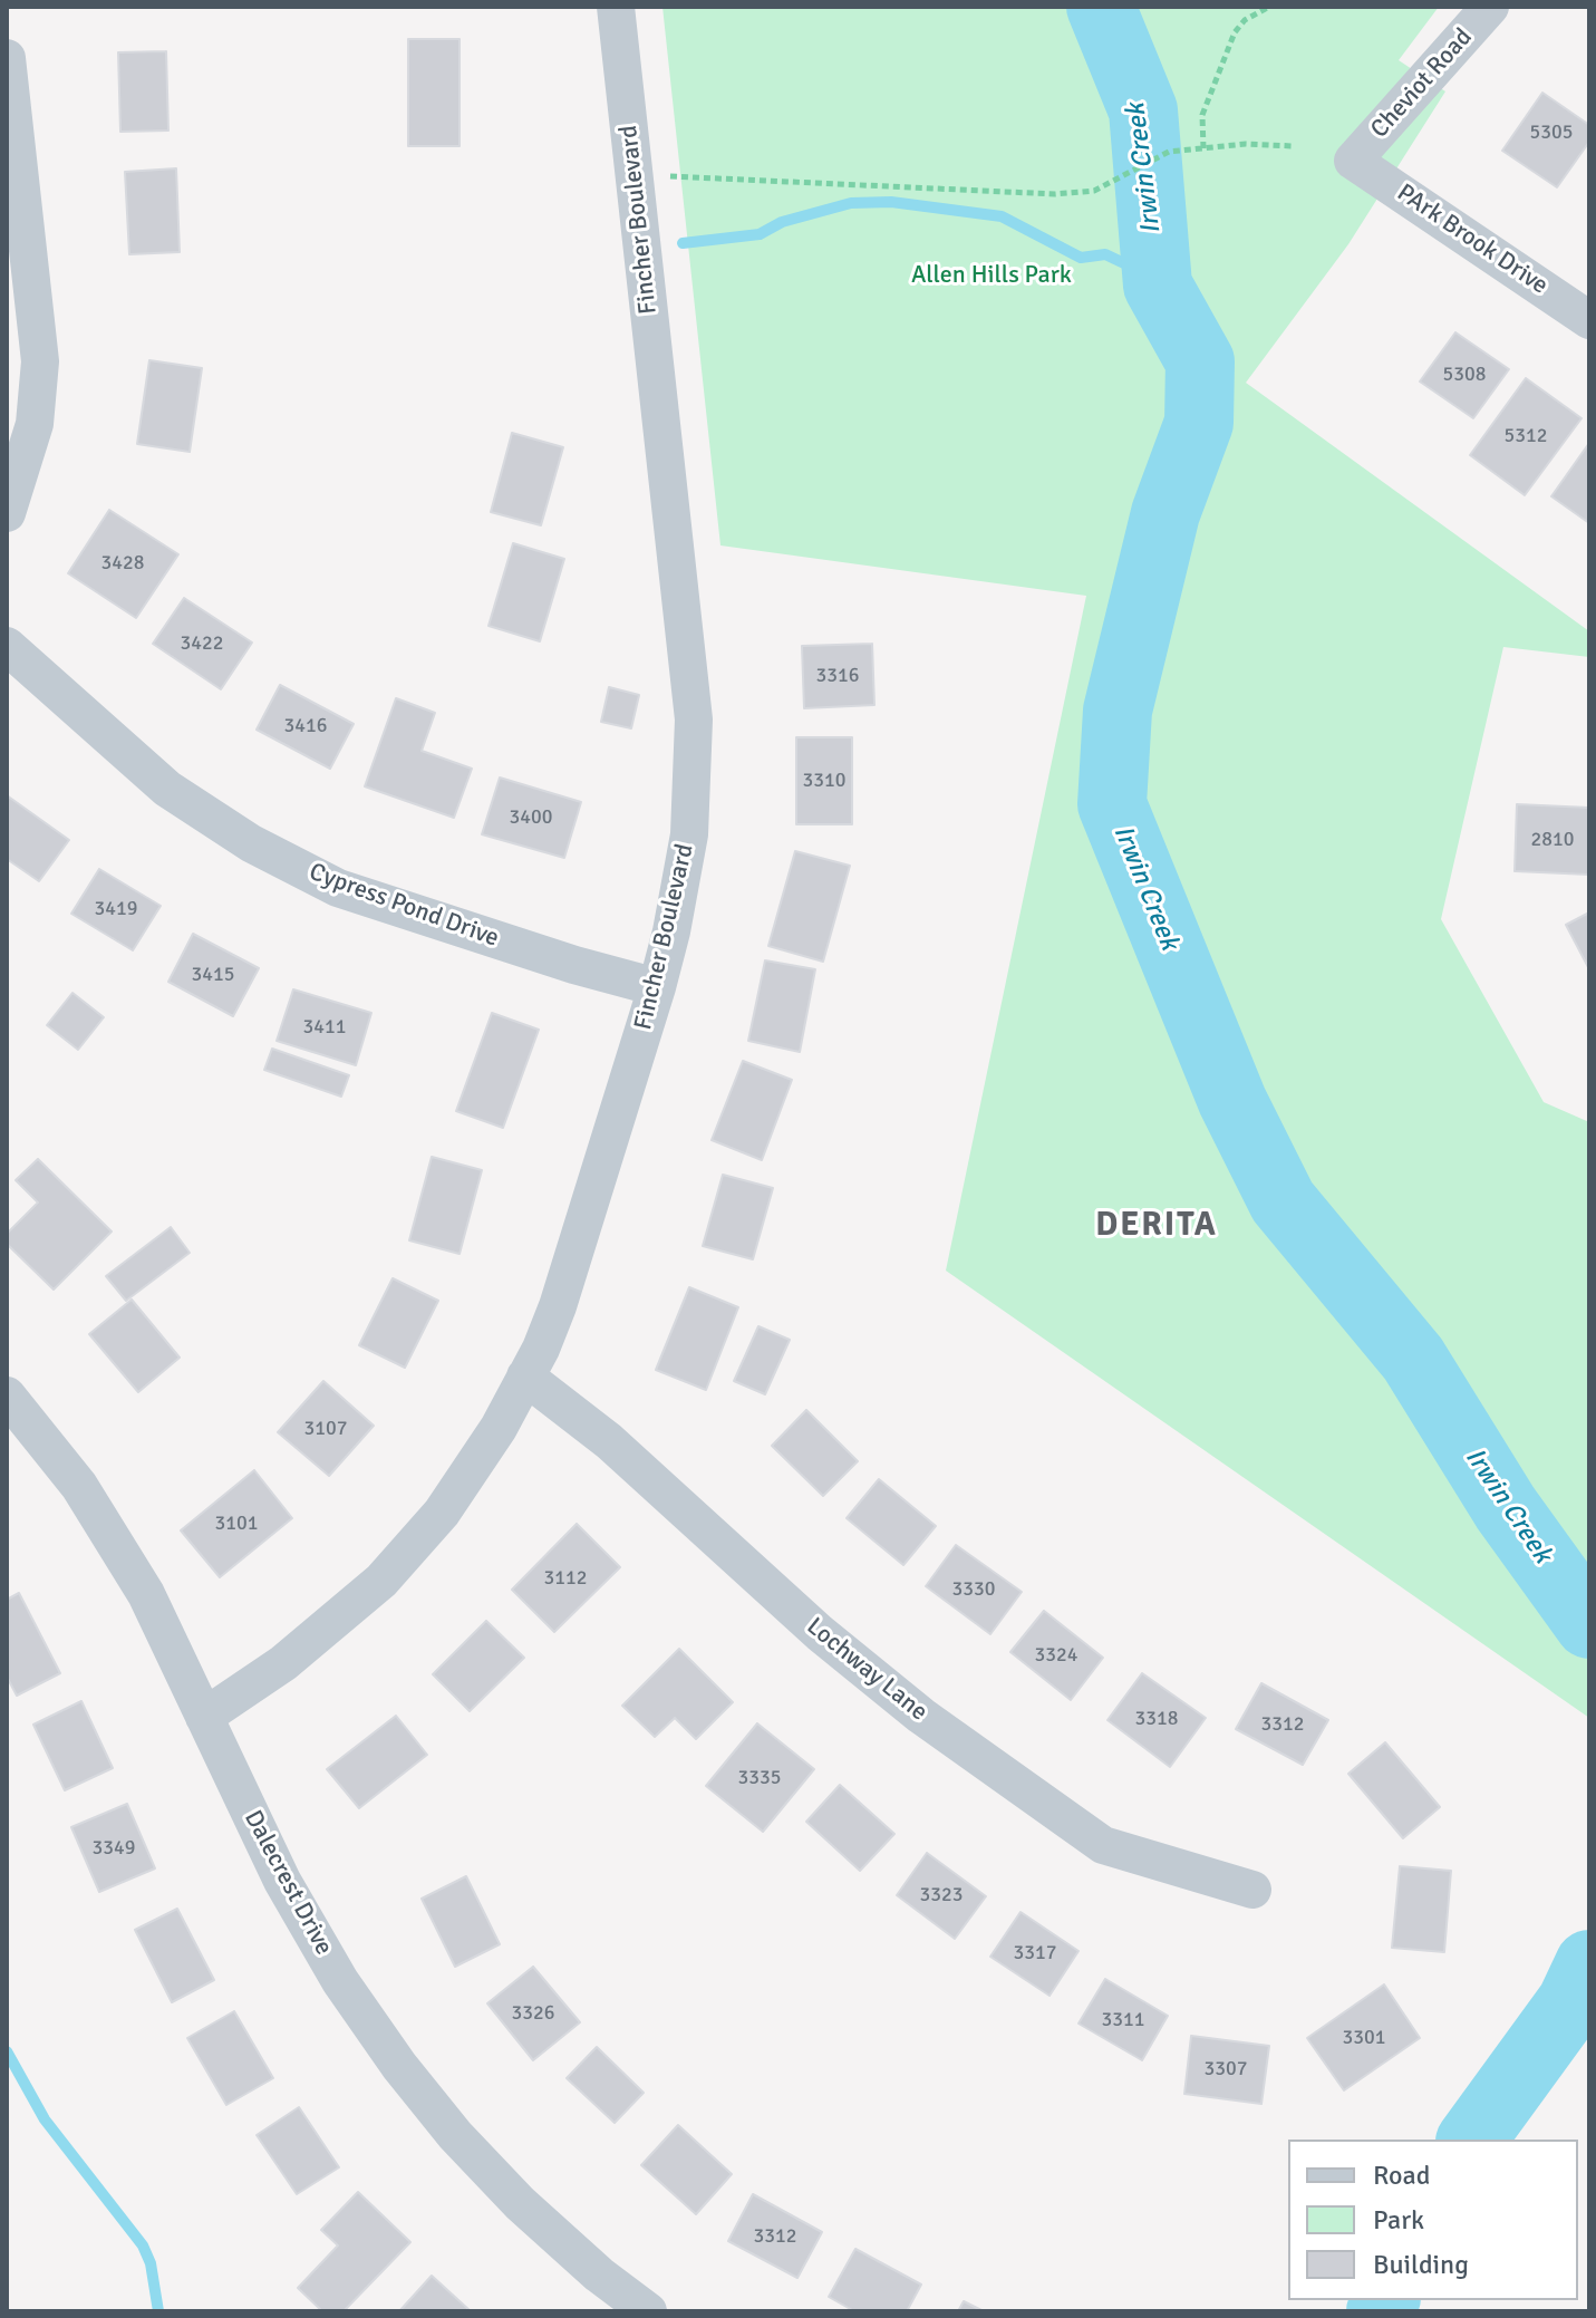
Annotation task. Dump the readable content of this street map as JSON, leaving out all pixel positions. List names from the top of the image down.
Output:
{
  "streets": {
    "street": [
      "Cheviot Road",
      "Fincher Boulevard",
      "PArk Brook Drive",
      "Cypress Pond Drive",
      "Lochway Lane",
      "Dalecrest Drive"
    ]
  },
  "crossings": [
    ["Cheviot Road", "PArk Brook Drive"],
    ["Fincher Boulevard", "Cypress Pond Drive"],
    ["Fincher Boulevard", "Lochway Lane"],
    ["Fincher Boulevard", "Dalecrest Drive"]
  ],
  "districts": ["DERITA"],
  "water": ["Irwin Creek"],
  "parks": ["Allen Hills Park"],
  "house_numbers": [
    "5305",
    "5308",
    "5312",
    "3428",
    "3422",
    "3316",
    "3416",
    "3310",
    "3400",
    "2810",
    "3419",
    "3415",
    "3411",
    "3107",
    "3101",
    "3112",
    "3330",
    "3324",
    "3318",
    "3312",
    "3335",
    "3349",
    "3323",
    "3317",
    "3326",
    "3311",
    "3301",
    "3307",
    "3312"
  ],
  "legend": ["Road", "Park", "Building"]
}
